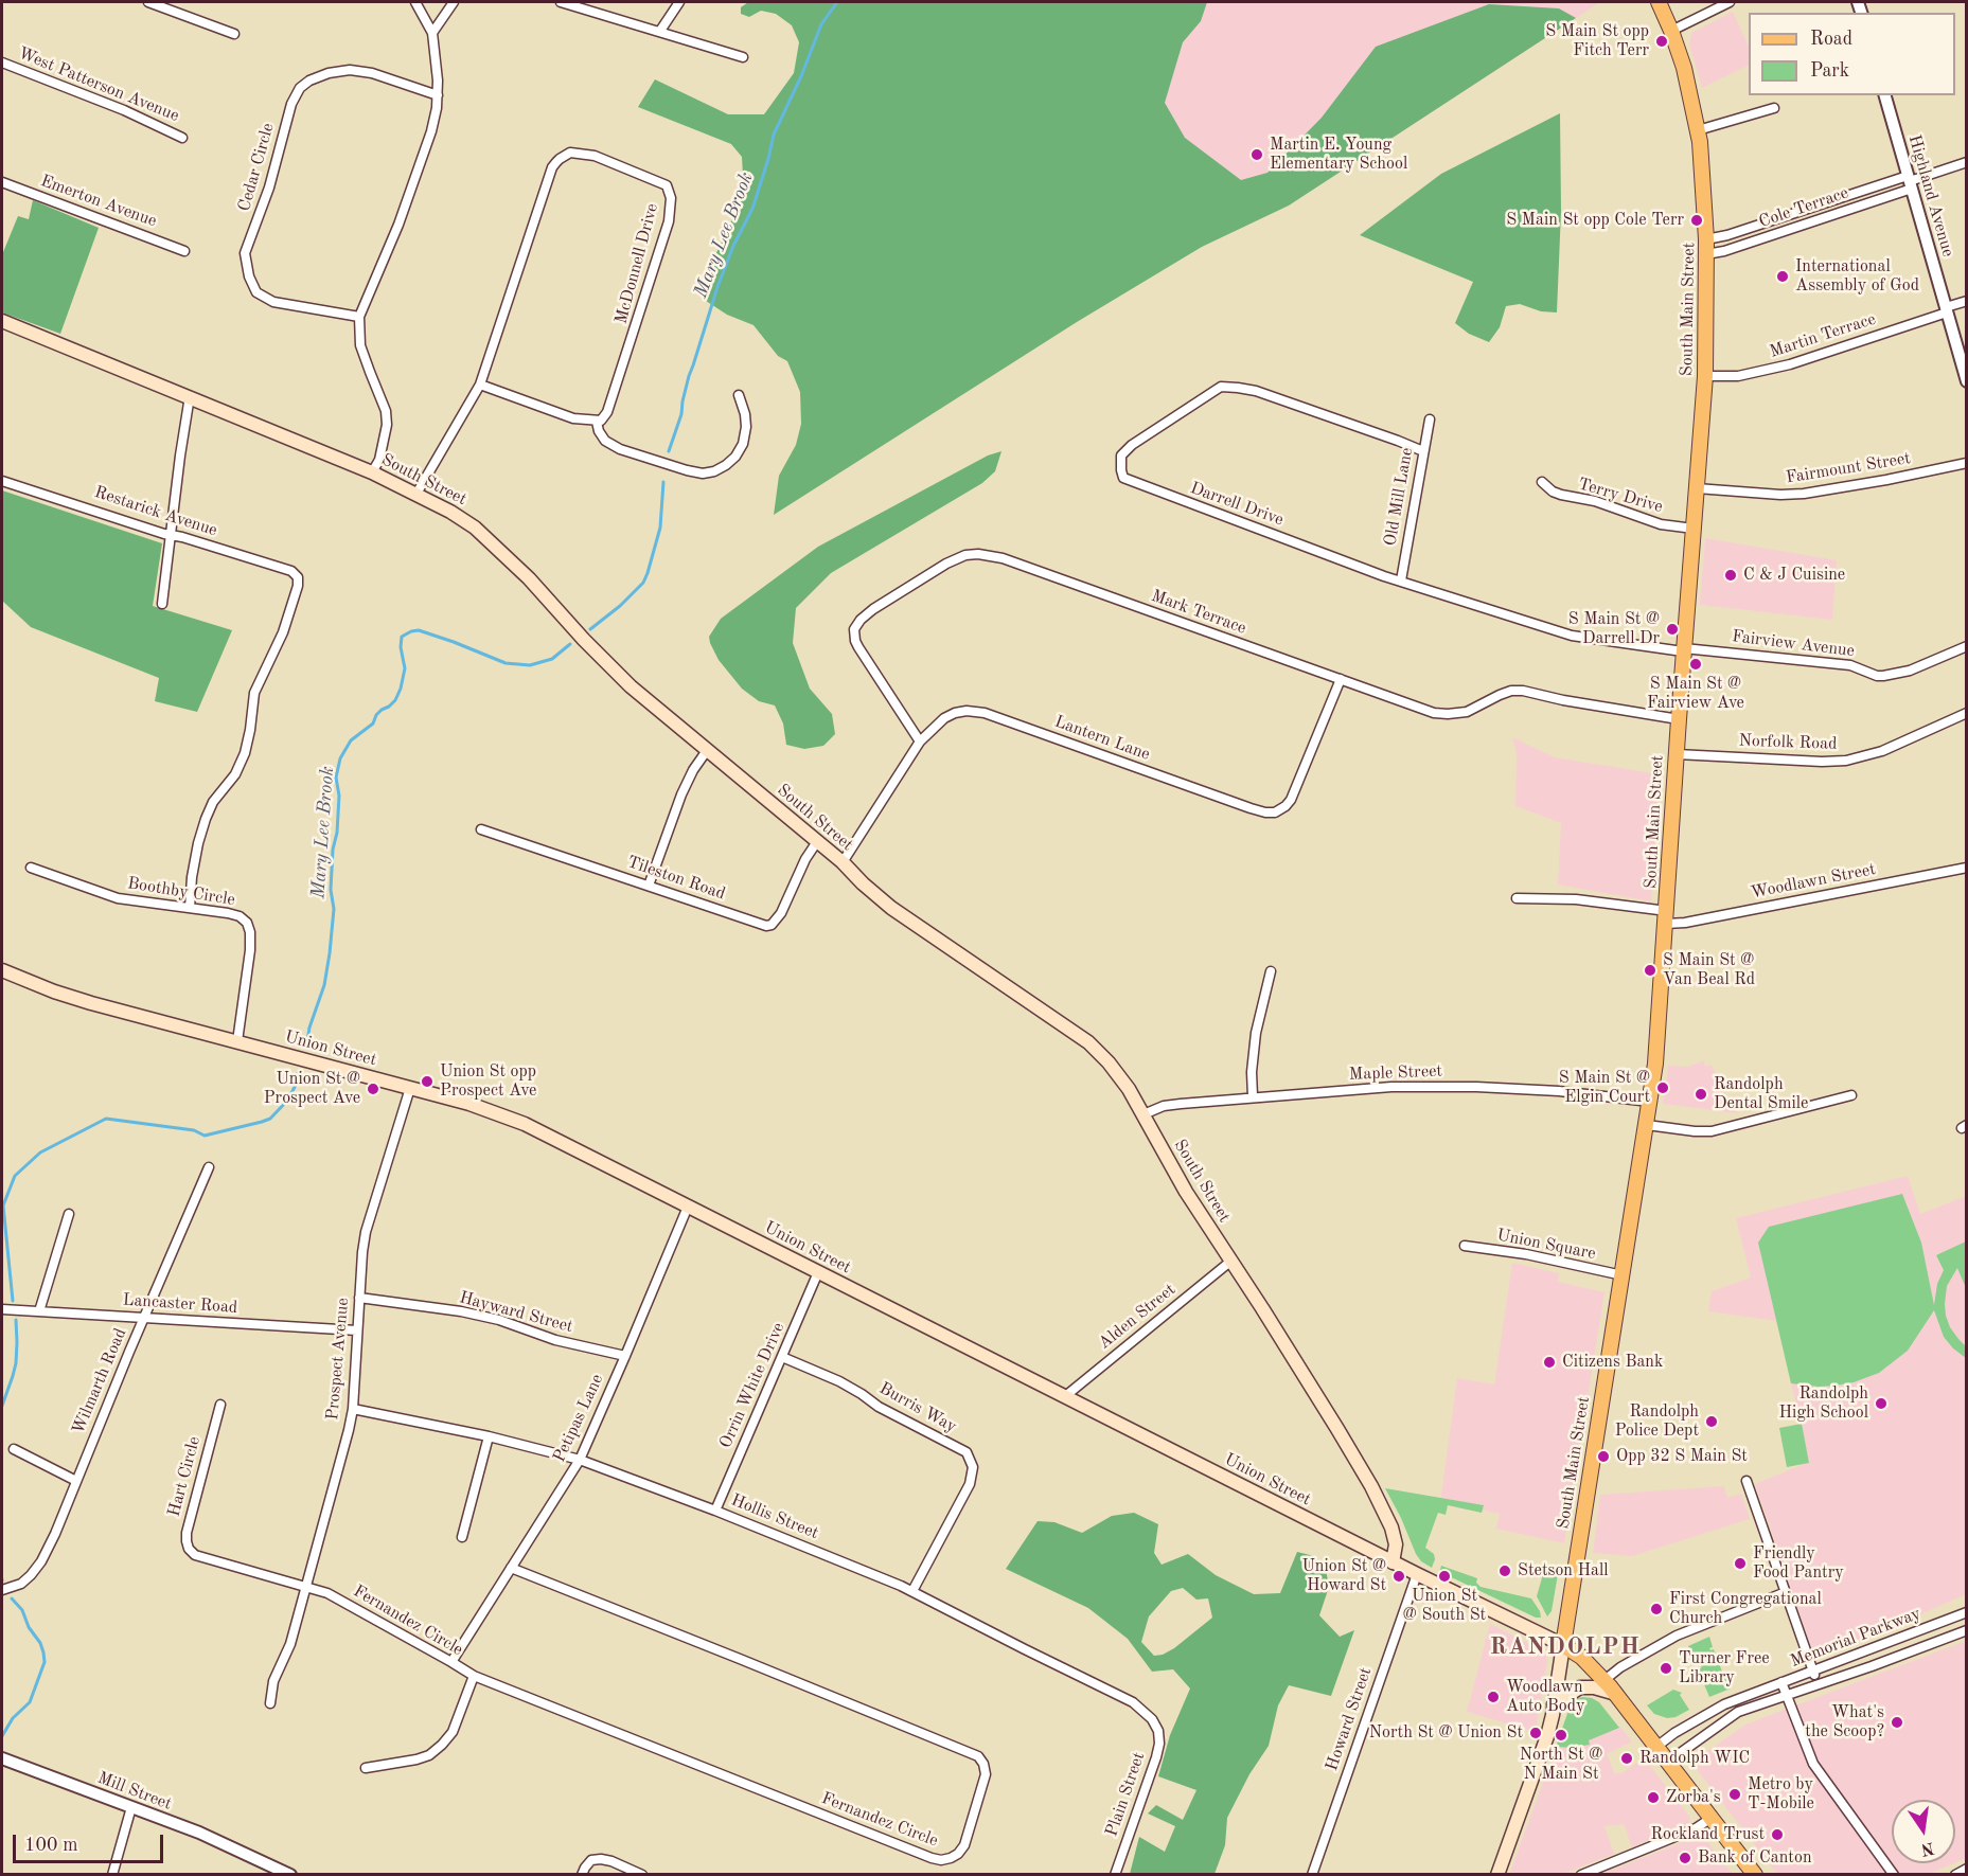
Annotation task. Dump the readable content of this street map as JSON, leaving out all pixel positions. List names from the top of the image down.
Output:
{
  "streets": {
    "main road": ["South Main Street", "South Street", "Union Street"],
    "street": [
      "West Patterson Avenue",
      "Cedar Circle",
      "Highland Avenue",
      "Emerton Avenue",
      "Cole Terrace",
      "McDonnell Drive",
      "Martin Terrace",
      "Fairmount Street",
      "Terry Drive",
      "Old Mill Lane",
      "Darrell Drive",
      "Restarick Avenue",
      "Mark Terrace",
      "Fairview Avenue",
      "Lantern Lane",
      "Norfolk Road",
      "Tileston Road",
      "Woodlawn Street",
      "Boothby Circle",
      "Maple Street",
      "Union Square",
      "Lancaster Road",
      "Hayward Street",
      "Alden Street",
      "Prospect Avenue",
      "Wilmarth Road",
      "Orrin White Drive",
      "Burris Way",
      "Petipas Lane",
      "Hart Circle",
      "Hollis Street",
      "Fernandez Circle",
      "Memorial Parkway",
      "Howard Street",
      "Mill Street",
      "Plain Street"
    ]
  },
  "crossings": [
    ["Highland Avenue", "Cole Terrace"],
    ["Highland Avenue", "Martin Terrace"],
    ["Cole Terrace", "South Main Street"],
    ["McDonnell Drive", "South Street"],
    ["South Main Street", "Martin Terrace"],
    ["South Main Street", "Fairmount Street"],
    ["South Main Street", "Terry Drive"],
    ["South Main Street", "Darrell Drive"],
    ["South Main Street", "Mark Terrace"],
    ["South Main Street", "Fairview Avenue"],
    ["South Main Street", "Norfolk Road"],
    ["South Main Street", "Woodlawn Street"],
    ["South Main Street", "Union Street"],
    ["South Main Street", "Maple Street"],
    ["South Main Street", "Union Square"],
    ["South Street", "Lantern Lane"],
    ["South Street", "Tileston Road"],
    ["South Street", "Union Street"],
    ["South Street", "Maple Street"],
    ["South Street", "Alden Street"],
    ["Old Mill Lane", "Darrell Drive"],
    ["Darrell Drive", "Fairview Avenue"],
    ["Restarick Avenue", "Boothby Circle"],
    ["Mark Terrace", "Lantern Lane"],
    ["Boothby Circle", "Union Street"],
    ["Union Street", "Alden Street"],
    ["Union Street", "Prospect Avenue"],
    ["Union Street", "Orrin White Drive"],
    ["Union Street", "Petipas Lane"],
    ["Union Street", "Howard Street"],
    ["Lancaster Road", "Prospect Avenue"],
    ["Lancaster Road", "Wilmarth Road"],
    ["Hayward Street", "Prospect Avenue"],
    ["Hayward Street", "Petipas Lane"],
    ["Prospect Avenue", "Hart Circle"],
    ["Prospect Avenue", "Hollis Street"],
    ["Prospect Avenue", "Fernandez Circle"],
    ["Orrin White Drive", "Burris Way"],
    ["Orrin White Drive", "Hollis Street"],
    ["Burris Way", "Hollis Street"],
    ["Petipas Lane", "Hollis Street"],
    ["Petipas Lane", "Fernandez Circle"],
    ["Hart Circle", "Fernandez Circle"],
    ["Hollis Street", "Plain Street"]
  ],
  "districts": ["RANDOLPH"],
  "water": ["Mary Lee Brook"],
  "places": [
    "S Main St opp Fitch Terr",
    "Martin E. Young Elementary School",
    "S Main St opp Cole Terr",
    "International Assembly of God",
    "C & J Cuisine",
    "S Main St @ Darrell Dr",
    "S Main St @ Fairview Ave",
    "S Main St @ Van Beal Rd",
    "Union St opp Prospect Ave",
    "S Main St @ Elgin Court",
    "Union St @ Prospect Ave",
    "Randolph Dental Smile",
    "Citizens Bank",
    "Randolph High School",
    "Randolph Police Dept",
    "Opp 32 S Main St",
    "Friendly Food Pantry",
    "Stetson Hall",
    "Union St @ Howard St",
    "Union St @ South St",
    "First Congregational Church",
    "Turner Free Library",
    "Woodlawn Auto Body",
    "What's the Scoop?",
    "North St @ Union St",
    "North St @ N Main St",
    "Randolph WIC",
    "Metro by T-Mobile",
    "Zorba's",
    "Rockland Trust",
    "Bank of Canton"
  ],
  "legend": ["Road", "Park"],
  "scale_bar": "100 m",
  "north": "bottom"
}
